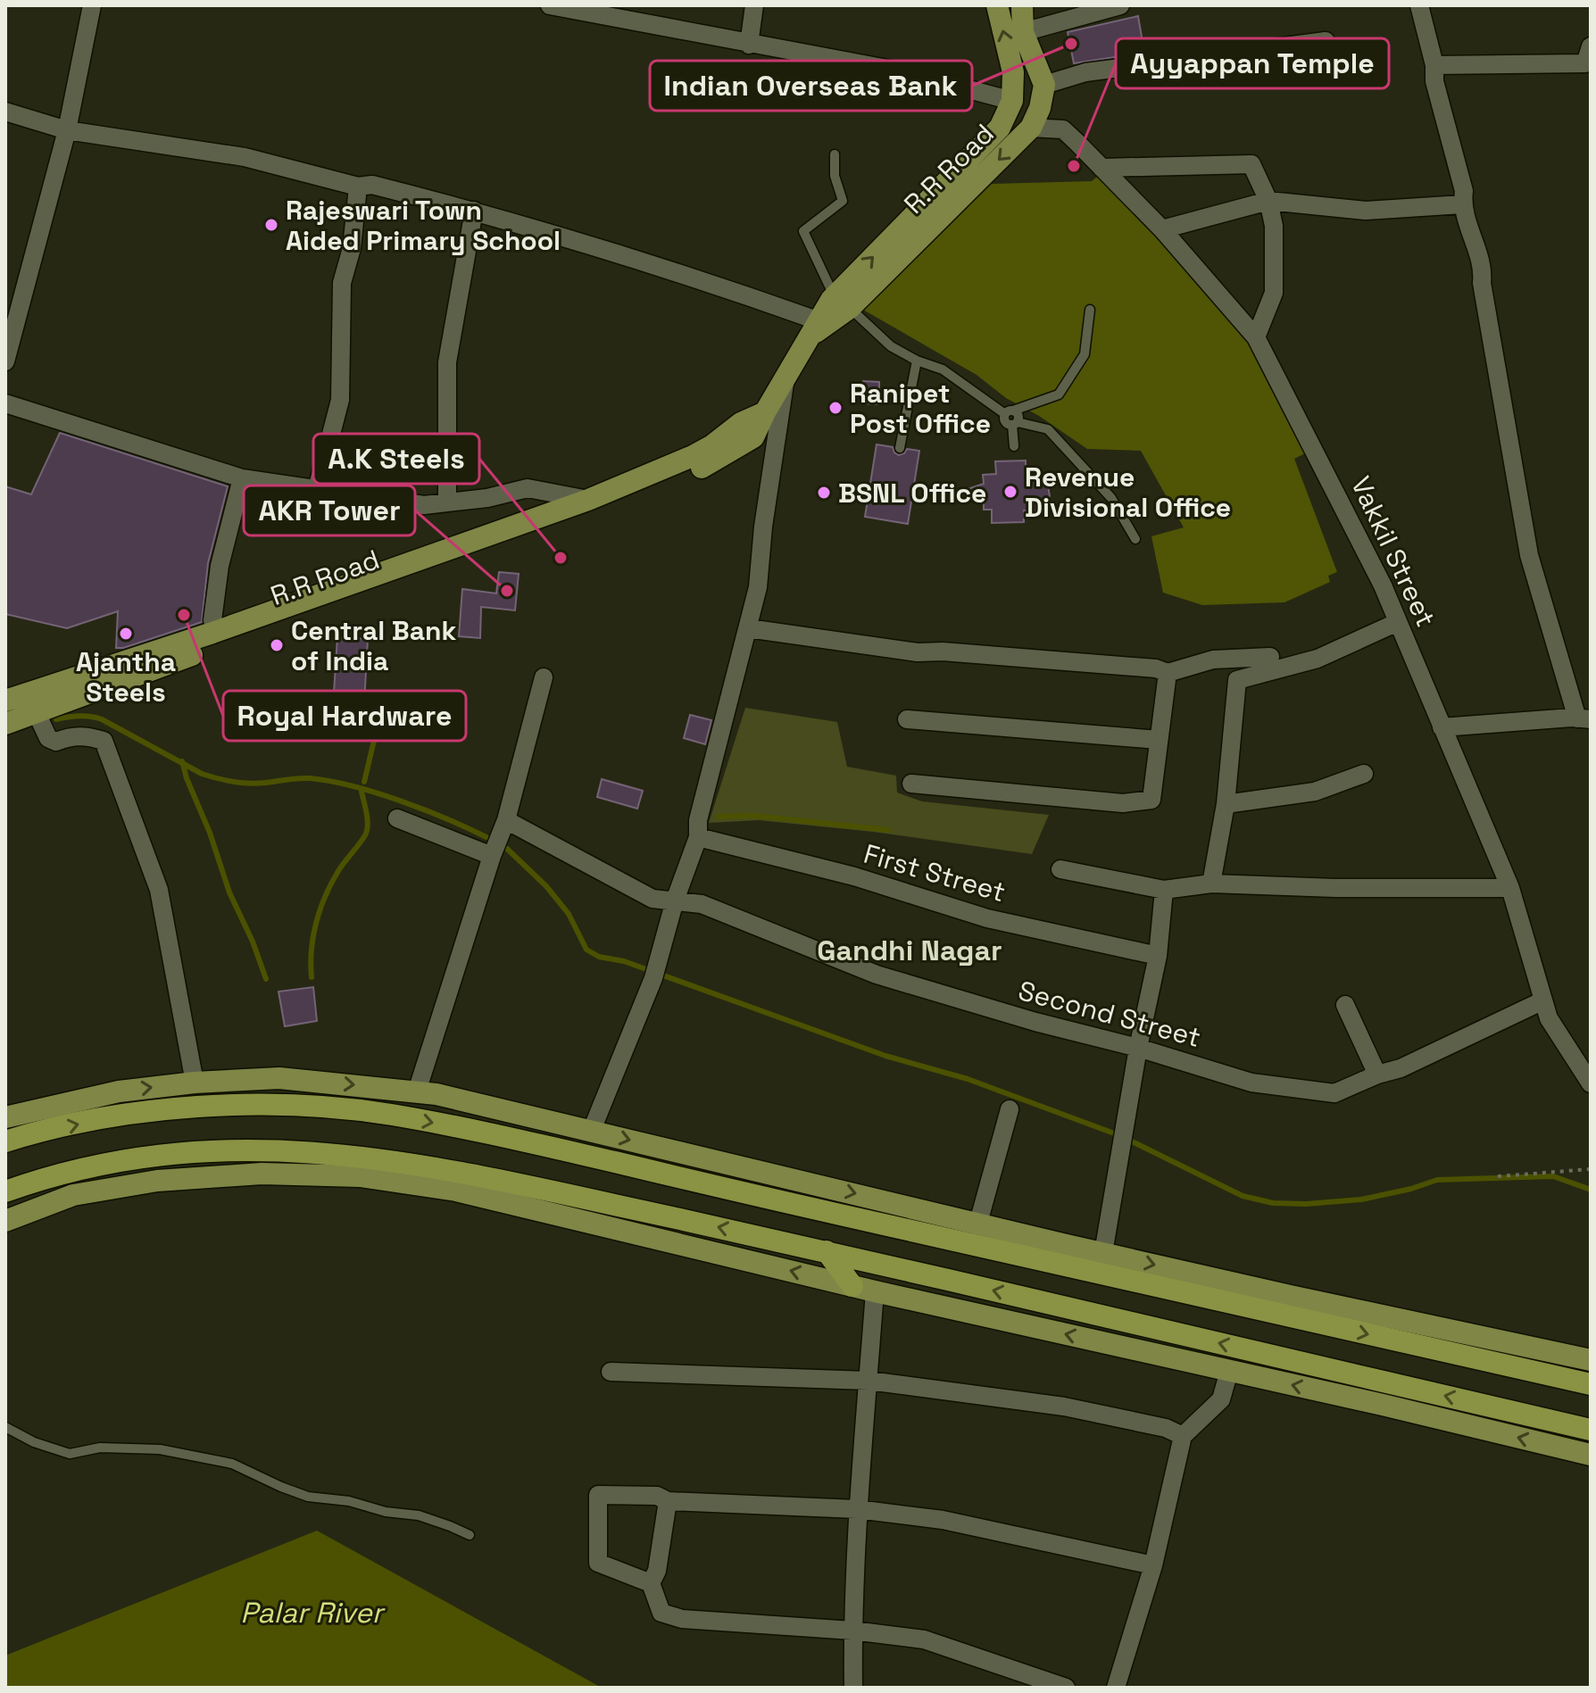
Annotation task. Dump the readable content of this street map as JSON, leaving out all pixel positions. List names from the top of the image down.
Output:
{
  "streets": {
    "main road": ["R.R Road"],
    "street": ["Vakkil Street", "First Street", "Second Street"]
  },
  "crossings": [
    ["R.R Road", "Vakkil Street"],
    ["Vakkil Street", "Second Street"]
  ],
  "districts": ["Gandhi Nagar"],
  "water": ["Palar River"],
  "places": [
    "Indian Overseas Bank",
    "Ayyappan Temple",
    "Rajeswari Town Aided Primary School",
    "Ranipet Post Office",
    "Revenue Divisional Office",
    "BSNL Office",
    "A.K Steels",
    "AKR Tower",
    "Royal Hardware",
    "Ajantha Steels",
    "Central Bank of India"
  ]
}
